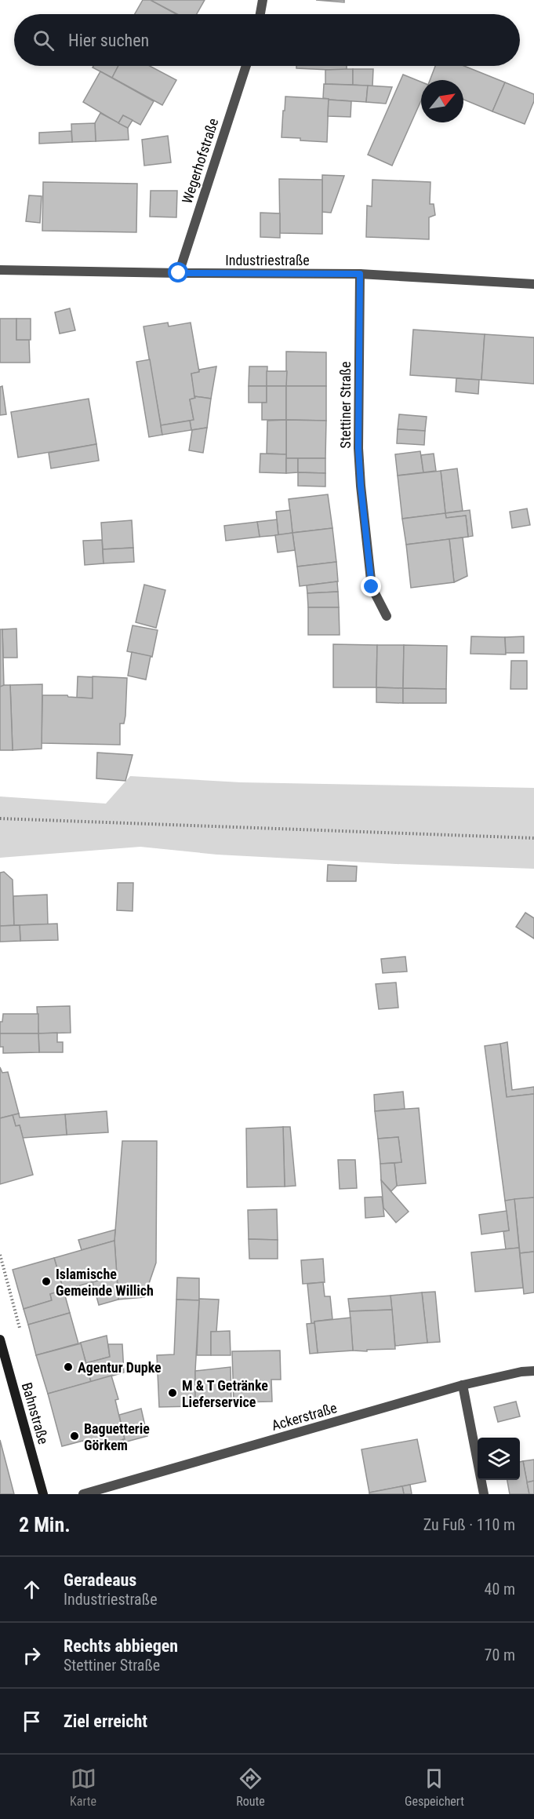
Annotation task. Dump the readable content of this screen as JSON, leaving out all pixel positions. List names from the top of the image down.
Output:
{
  "streets": {
    "street": [
      "Wegerhofstraße",
      "Industriestraße",
      "Stettiner Straße",
      "Bahnstraße",
      "Ackerstraße"
    ]
  },
  "crossings": [
    ["Wegerhofstraße", "Industriestraße"],
    ["Industriestraße", "Stettiner Straße"]
  ],
  "places": [
    "Islamische Gemeinde Willich",
    "Agentur Dupke",
    "M & T Getränke Lieferservice",
    "Baguetterie Görkem"
  ],
  "north": "top right",
  "page": {
    "search": "Hier suchen",
    "heading": ["2 Min.", "Zu Fuß · 110 m"],
    "list": [
      ["Geradeaus", "Industriestraße", "40 m"],
      ["Rechts abbiegen", "Stettiner Straße", "70 m"],
      "Ziel erreicht"
    ],
    "nav": ["Karte", "Route", "Gespeichert"]
  }
}
